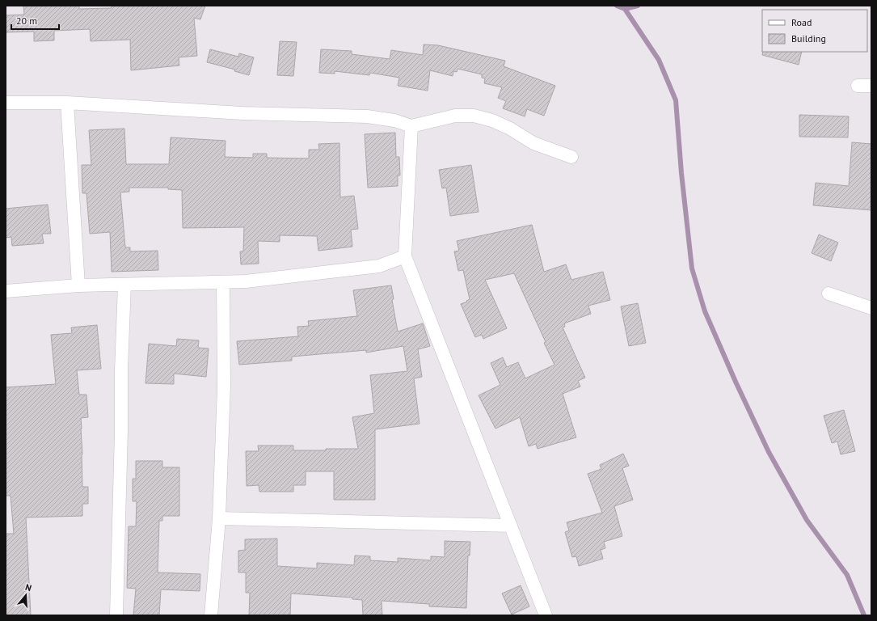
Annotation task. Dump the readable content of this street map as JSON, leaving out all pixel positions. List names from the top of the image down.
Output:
{
  "legend": ["Road", "Building"],
  "scale_bar": "20 m",
  "north": "top"
}
